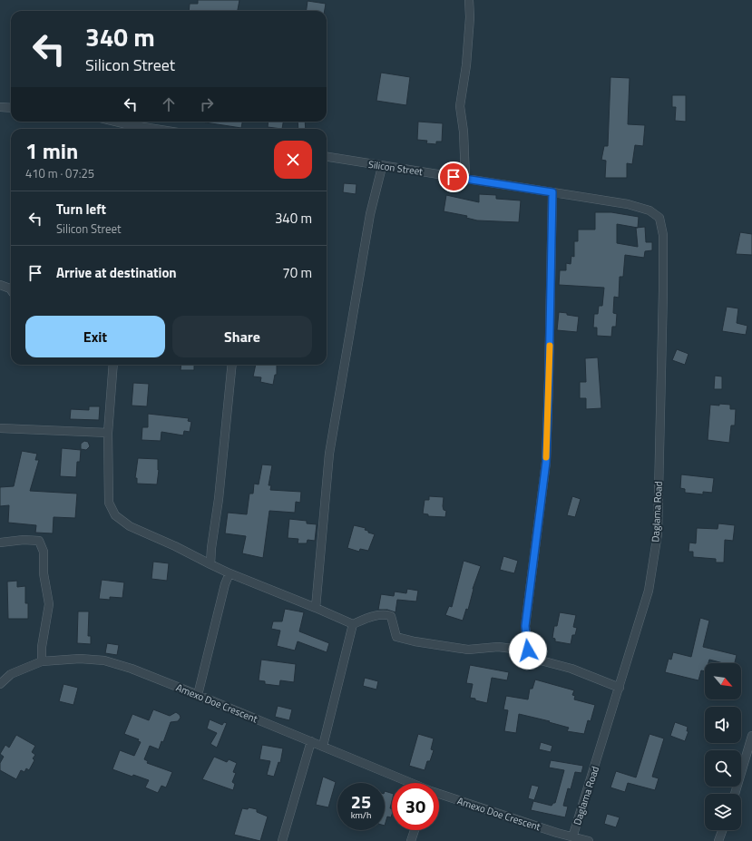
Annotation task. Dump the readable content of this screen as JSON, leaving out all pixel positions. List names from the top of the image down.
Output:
{
  "streets": {
    "street": ["Silicon Street", "Daglama Road", "Amexo Doe Crescent"]
  },
  "crossings": [
    ["Silicon Street", "Daglama Road"],
    ["Daglama Road", "Amexo Doe Crescent"]
  ],
  "north": "bottom right",
  "page": {
    "turn": ["340 m", "Silicon Street"],
    "heading": ["1 min", "410 m · 07:25"],
    "list": [
      {
        "name": "Turn left",
        "note": "Silicon Street",
        "value": "340 m"
      },
      {
        "name": "Arrive at destination",
        "value": "70 m"
      }
    ],
    "buttons": ["Exit", "Share"],
    "speed": "25 km/h",
    "limit": "30"
  }
}
